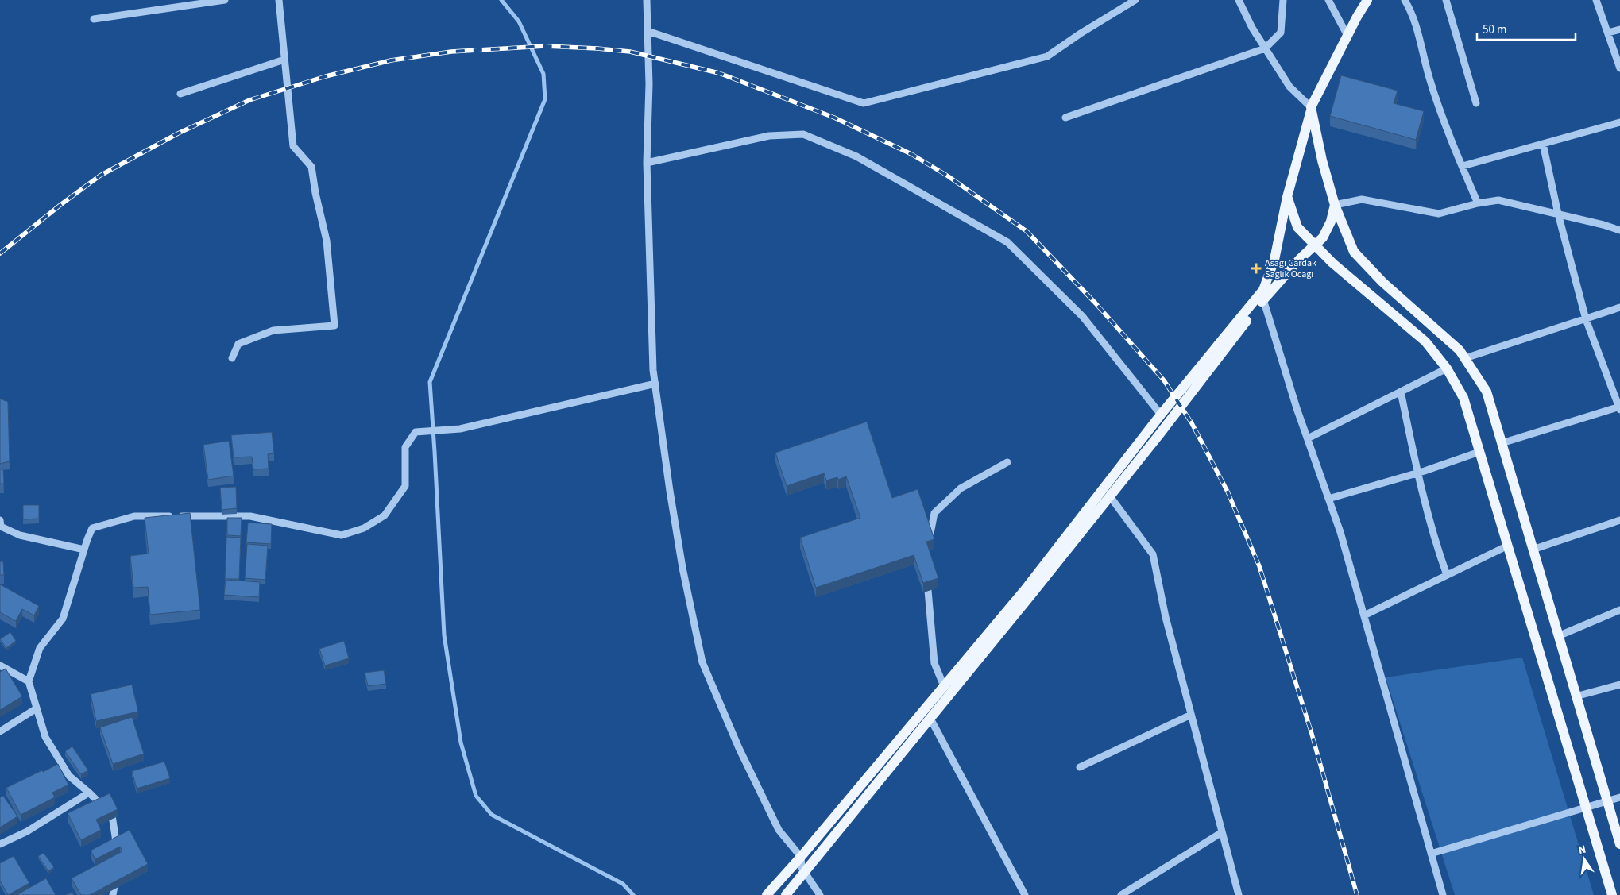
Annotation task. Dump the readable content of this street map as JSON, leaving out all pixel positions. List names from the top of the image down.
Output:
{
  "places": {
    "health": ["Asagı Cardak Saglık Ocagı"]
  },
  "scale_bar": "50 m",
  "north": "top"
}
